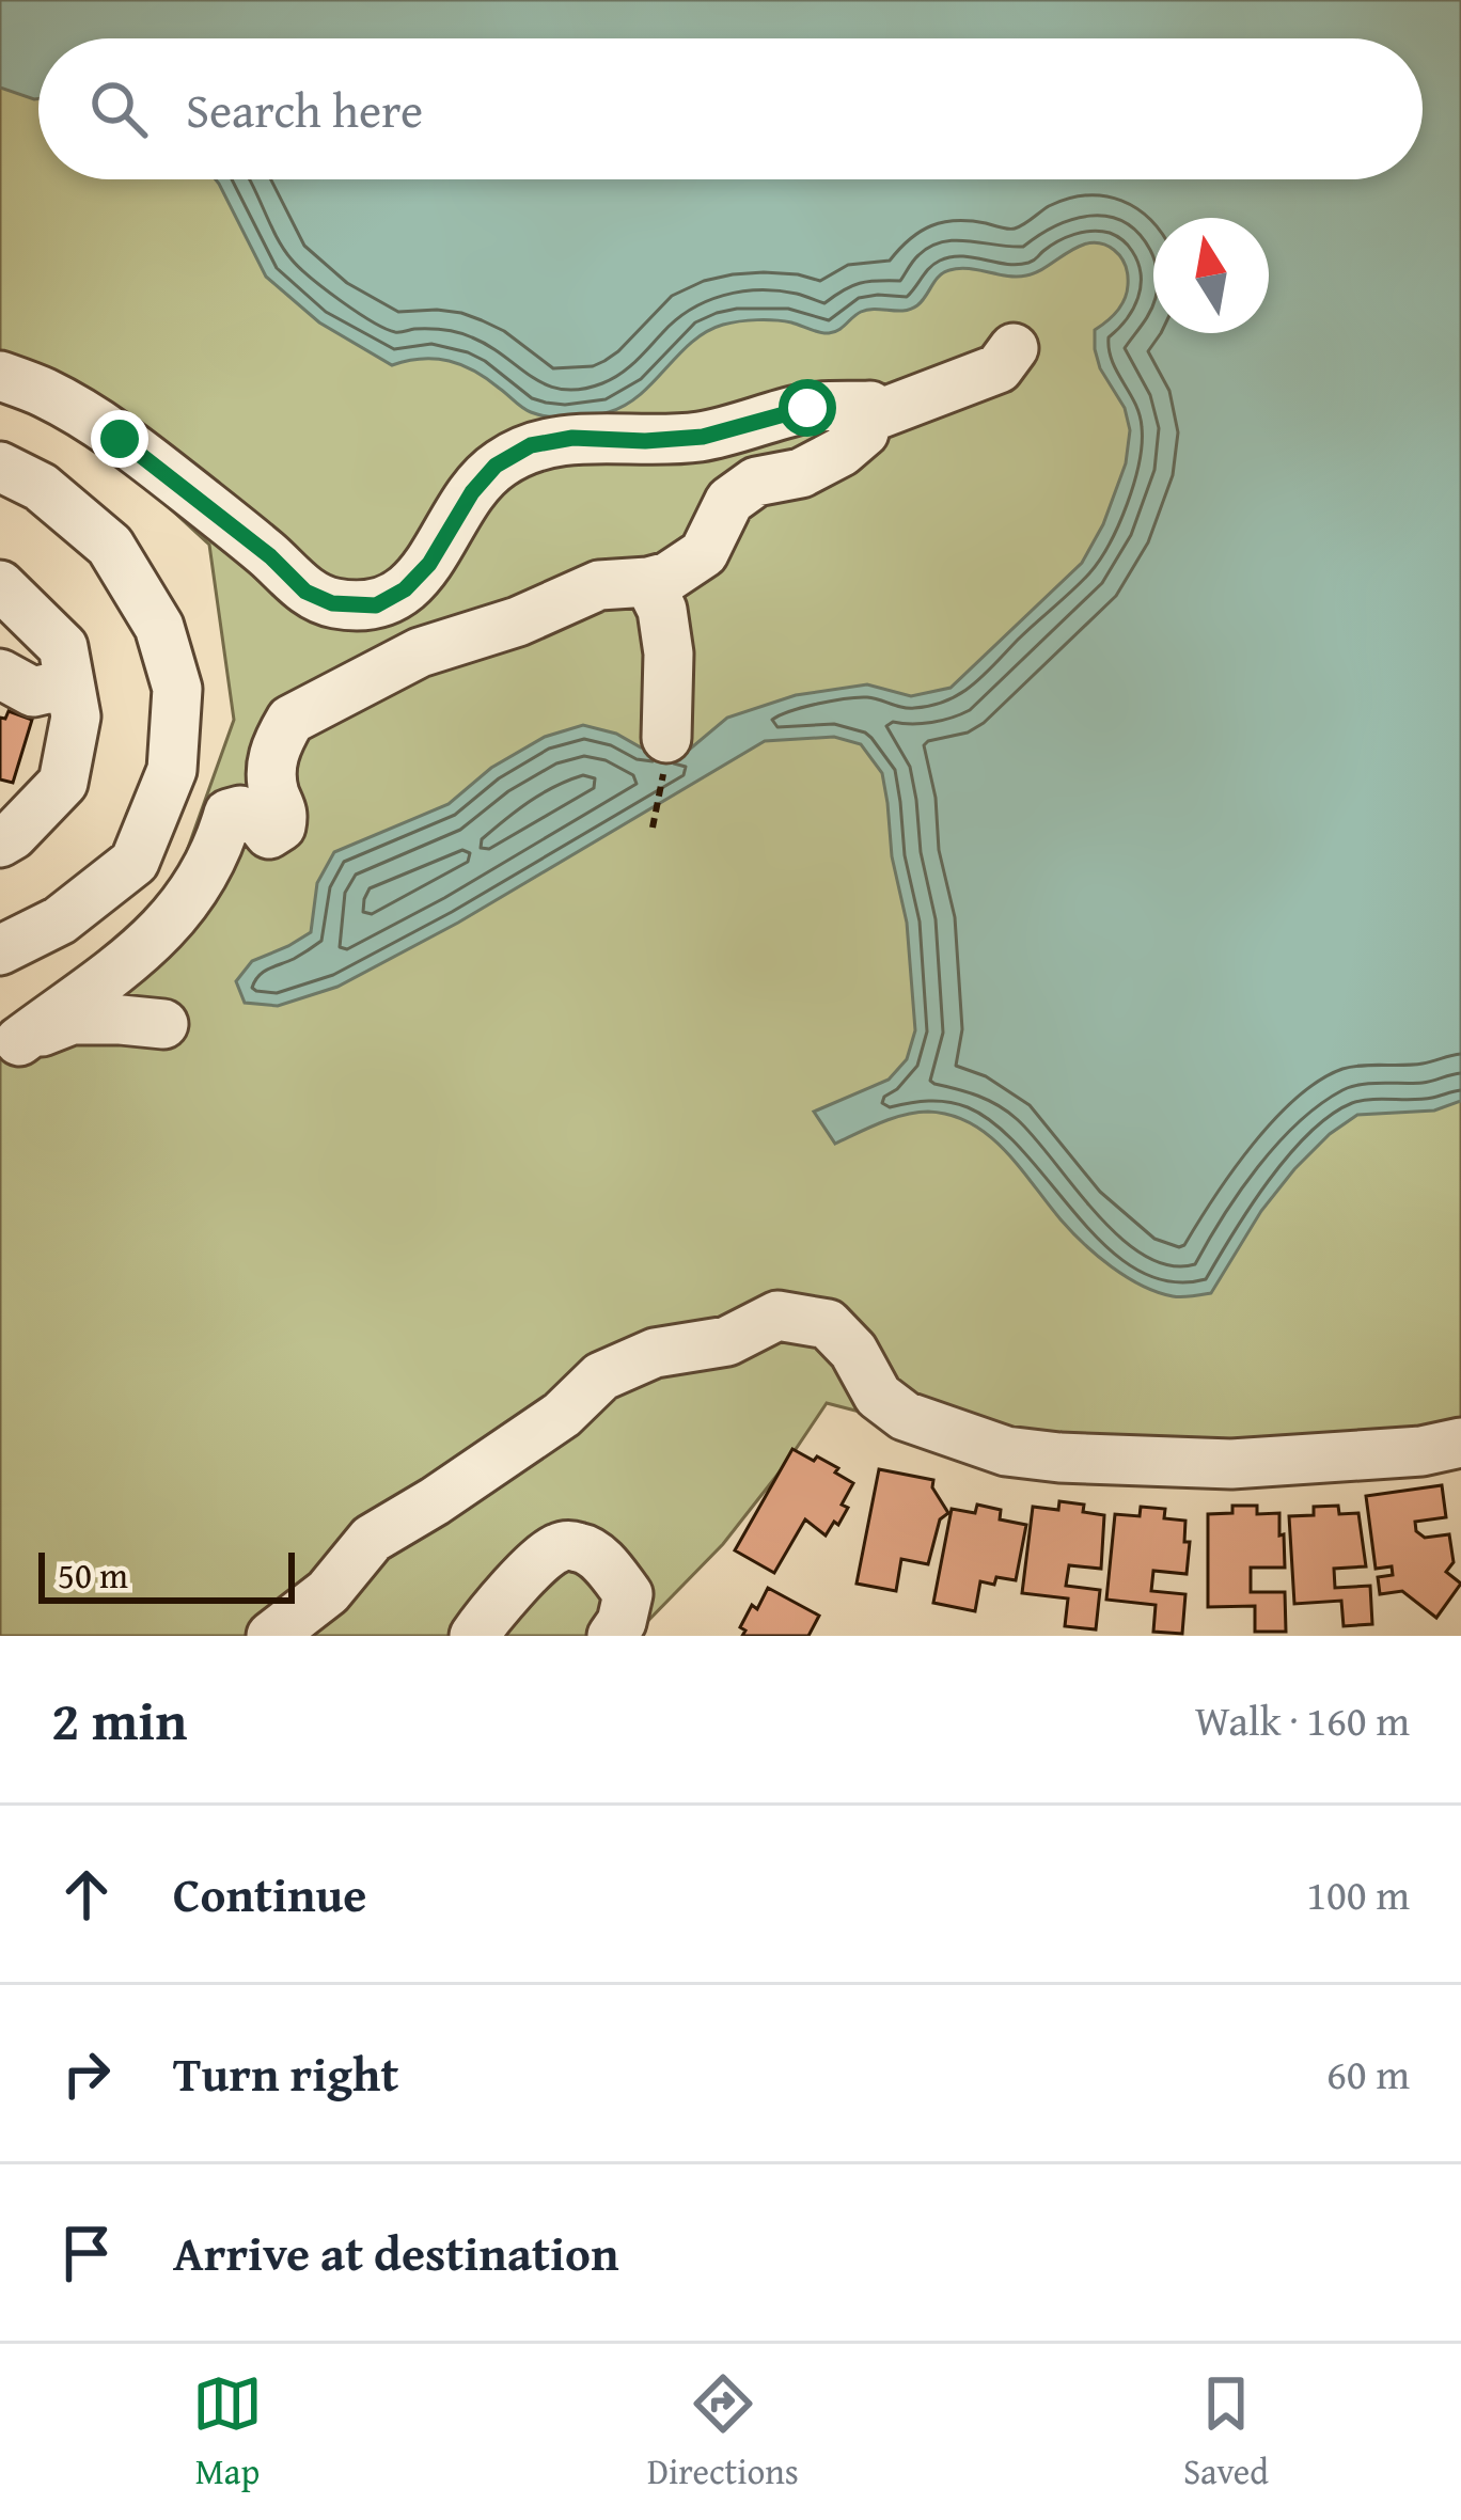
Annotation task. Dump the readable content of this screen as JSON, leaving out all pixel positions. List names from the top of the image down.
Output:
{
  "scale_bar": "50 m",
  "north": "top",
  "page": {
    "search": "Search here",
    "scale": "50 m",
    "heading": ["2 min", "Walk · 160 m"],
    "list": [
      ["Continue", "100 m"],
      ["Turn right", "60 m"],
      "Arrive at destination"
    ],
    "nav": ["Map", "Directions", "Saved"]
  }
}
